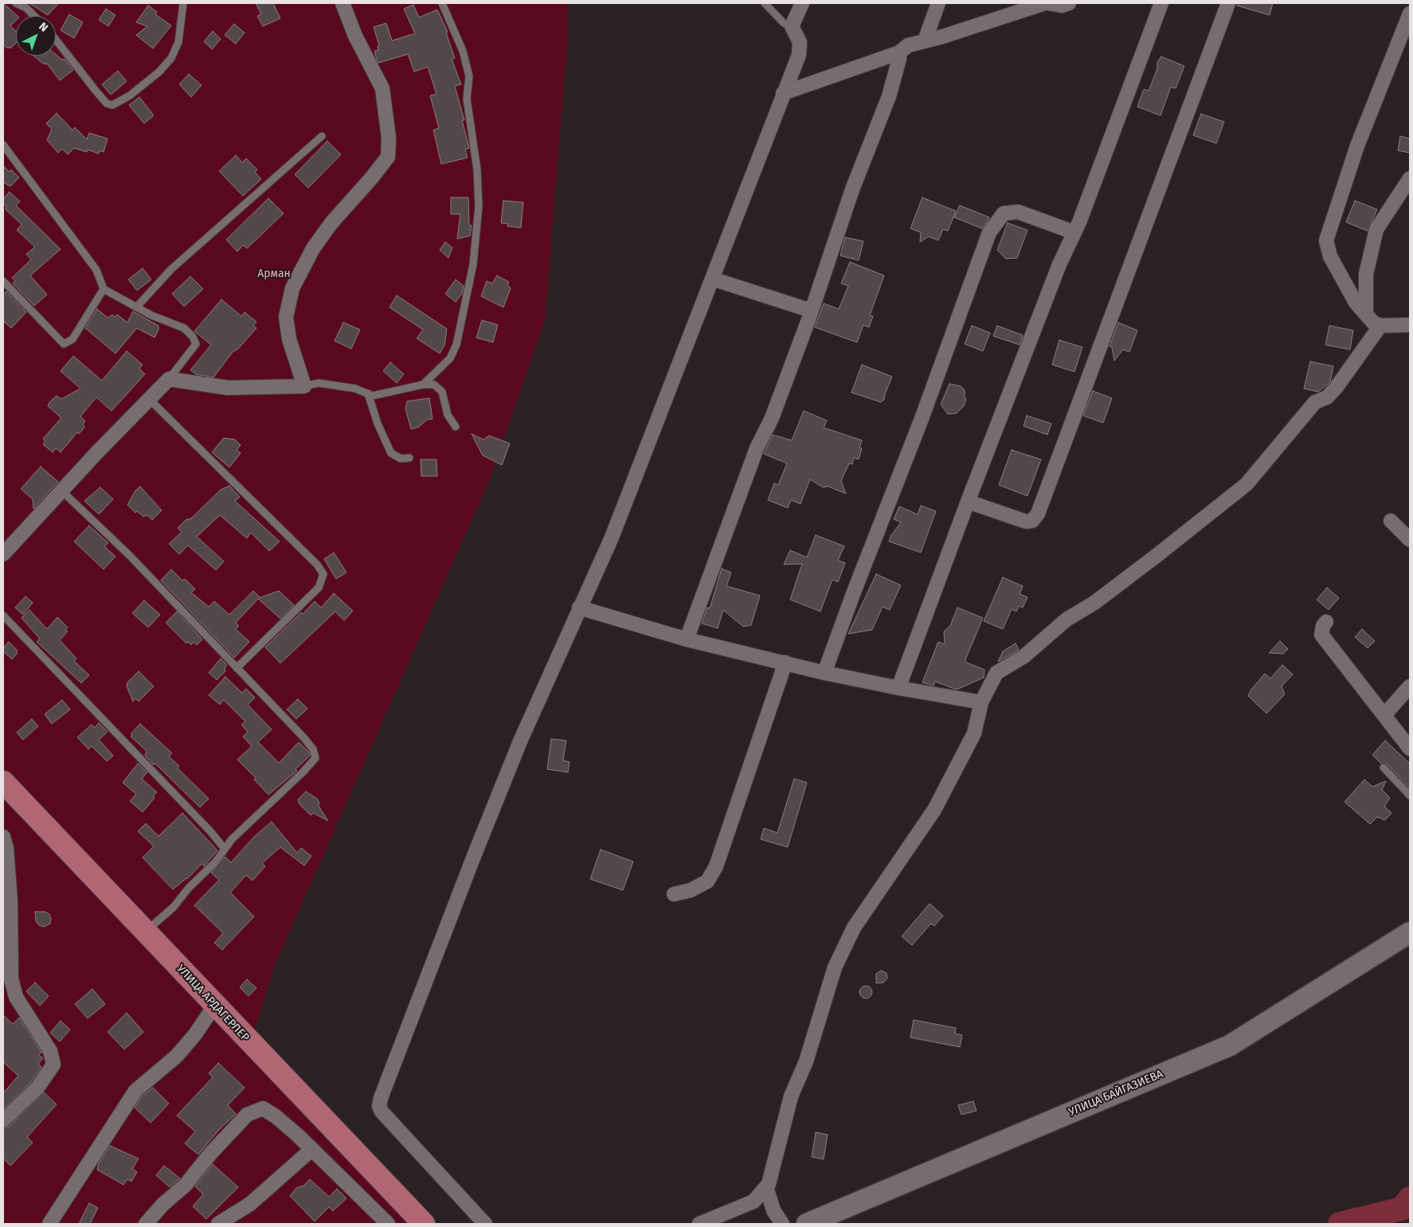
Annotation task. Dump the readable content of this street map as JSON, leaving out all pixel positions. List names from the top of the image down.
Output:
{
  "streets": {
    "main road": ["УЛИЦА АРДАГЕРЛЕР", "УЛИЦА БАЙГАЗИЕВА"]
  },
  "parks": ["Арман"],
  "north": "top right"
}
